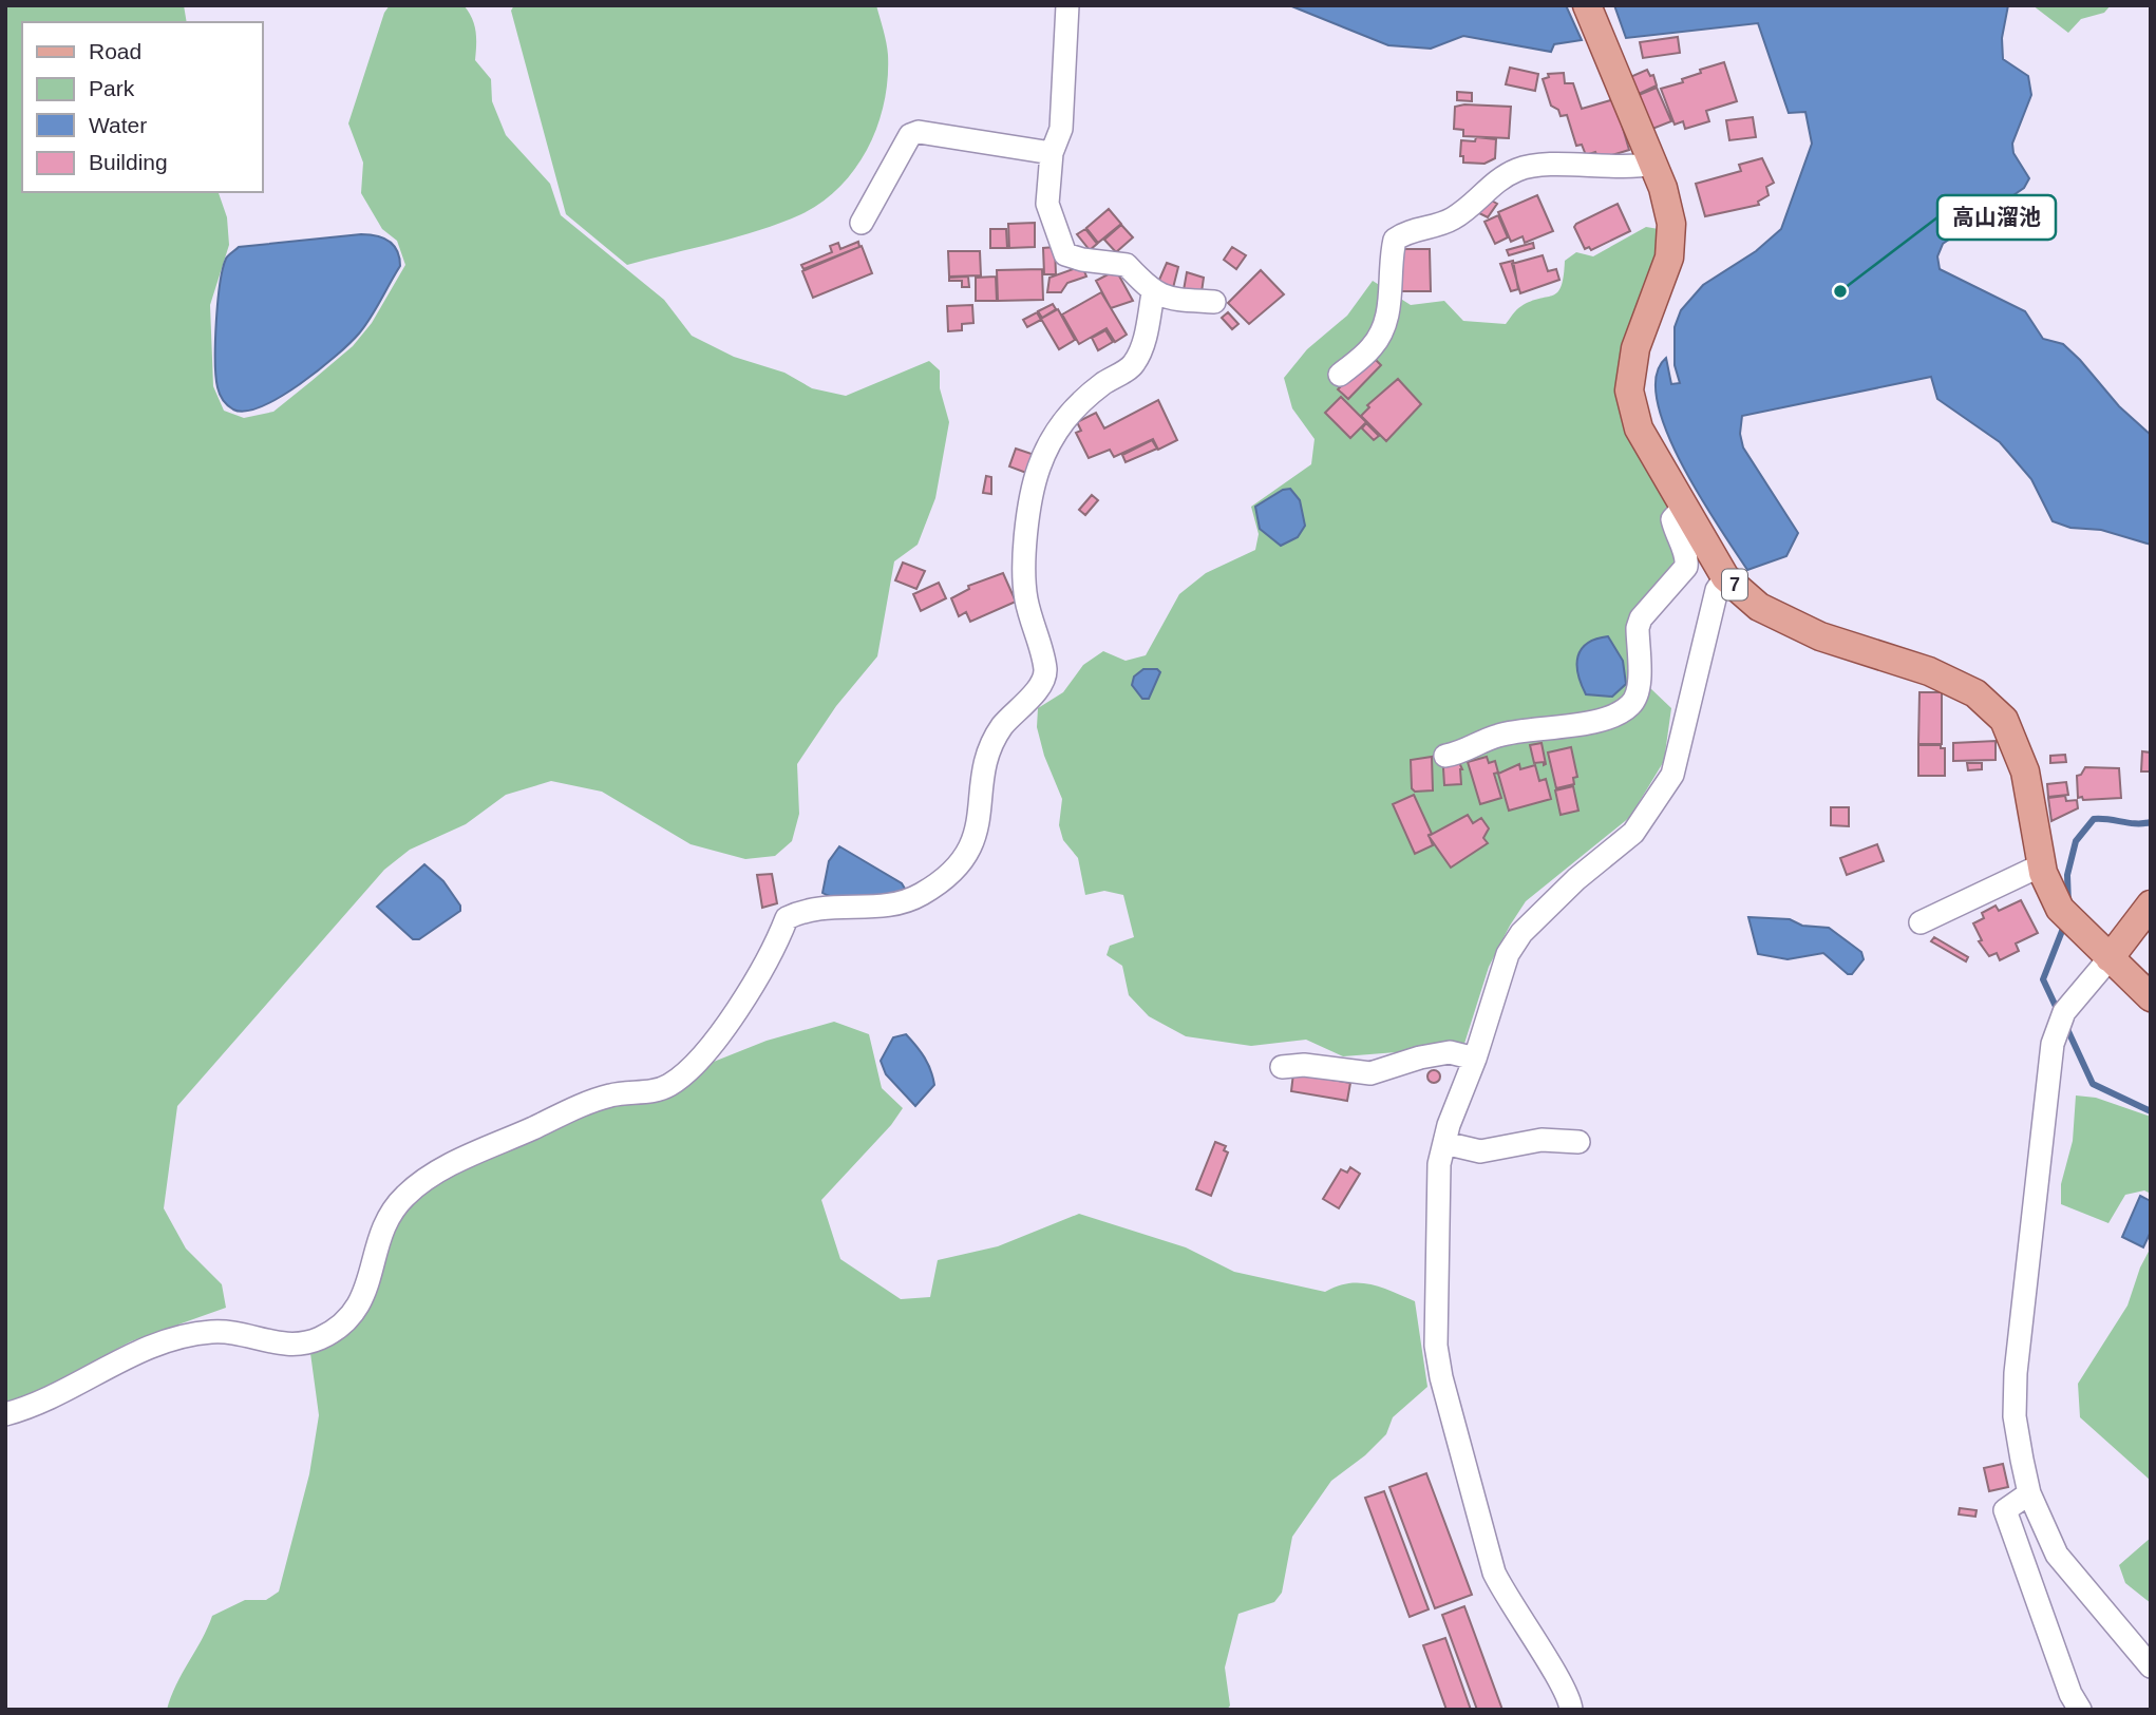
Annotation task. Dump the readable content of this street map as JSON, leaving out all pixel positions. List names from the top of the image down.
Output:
{
  "streets": {
    "main road": ["7"]
  },
  "places": ["高山溜池"],
  "legend": [
    "Road",
    "Park",
    "Water",
    "Building"
  ]
}
